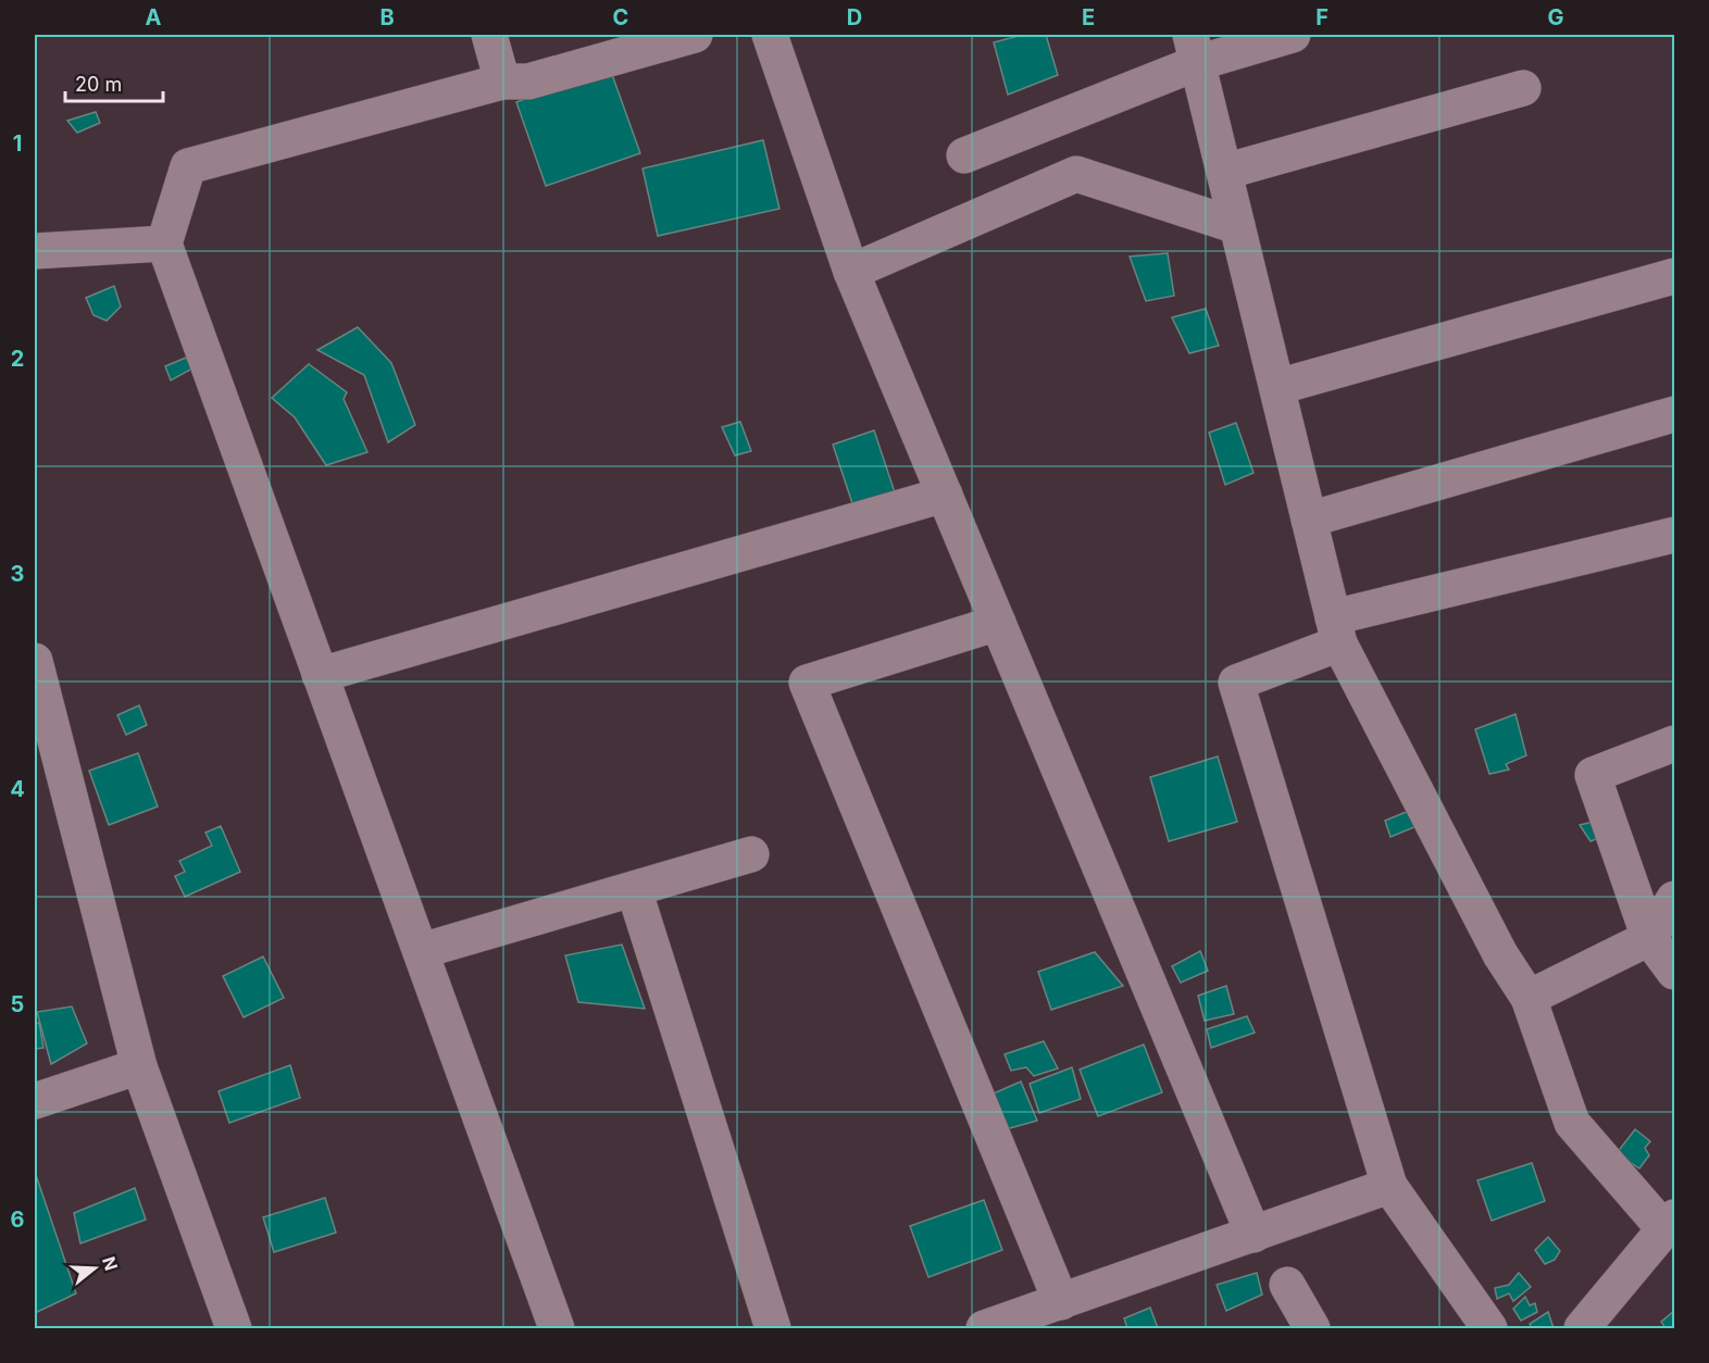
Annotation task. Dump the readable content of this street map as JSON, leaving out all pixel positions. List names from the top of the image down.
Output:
{
  "scale_bar": "20 m",
  "north": "right",
  "grid": {
    "columns": [
      "A",
      "B",
      "C",
      "D",
      "E",
      "F",
      "G"
    ],
    "rows": [
      "1",
      "2",
      "3",
      "4",
      "5",
      "6"
    ]
  }
}
